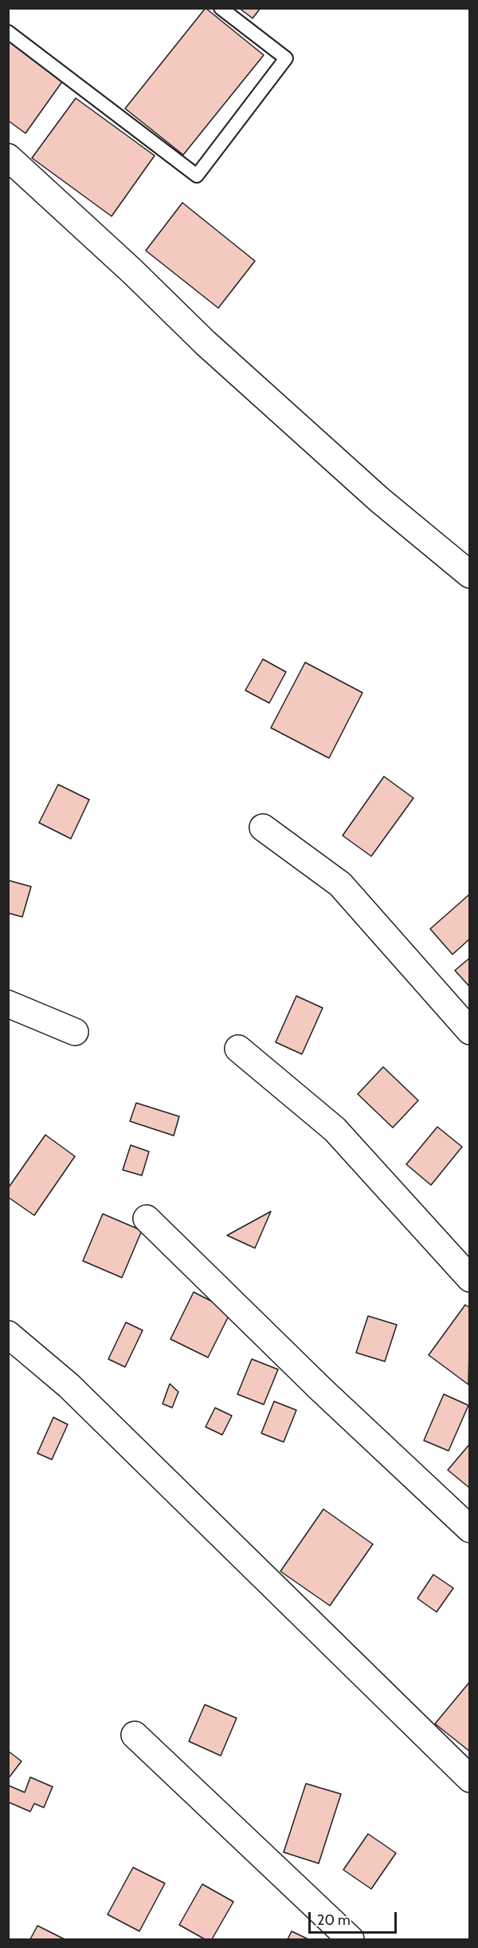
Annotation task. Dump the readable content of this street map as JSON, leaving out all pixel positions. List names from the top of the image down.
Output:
{
  "scale_bar": "20 m"
}
